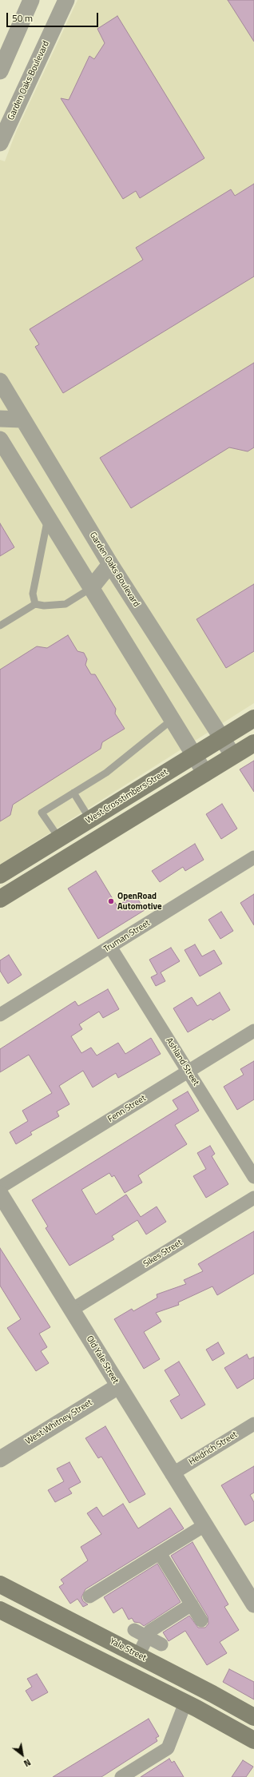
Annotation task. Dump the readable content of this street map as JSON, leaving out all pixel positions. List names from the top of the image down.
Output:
{
  "streets": {
    "main road": ["West Crosstimbers Street", "Yale Street"],
    "street": [
      "Garden Oaks Boulevard",
      "Truman Street",
      "Ashland Street",
      "Fenn Street",
      "Sikes Street",
      "Old Yale Street",
      "West Whitney Street",
      "Heidrich Street"
    ]
  },
  "crossings": [
    ["Garden Oaks Boulevard", "West Crosstimbers Street"],
    ["Truman Street", "Ashland Street"],
    ["Ashland Street", "Fenn Street"],
    ["Sikes Street", "Old Yale Street"],
    ["Old Yale Street", "West Whitney Street"],
    ["Old Yale Street", "Heidrich Street"]
  ],
  "places": ["OpenRoad Automotive"],
  "scale_bar": "50 m",
  "north": "bottom right"
}
